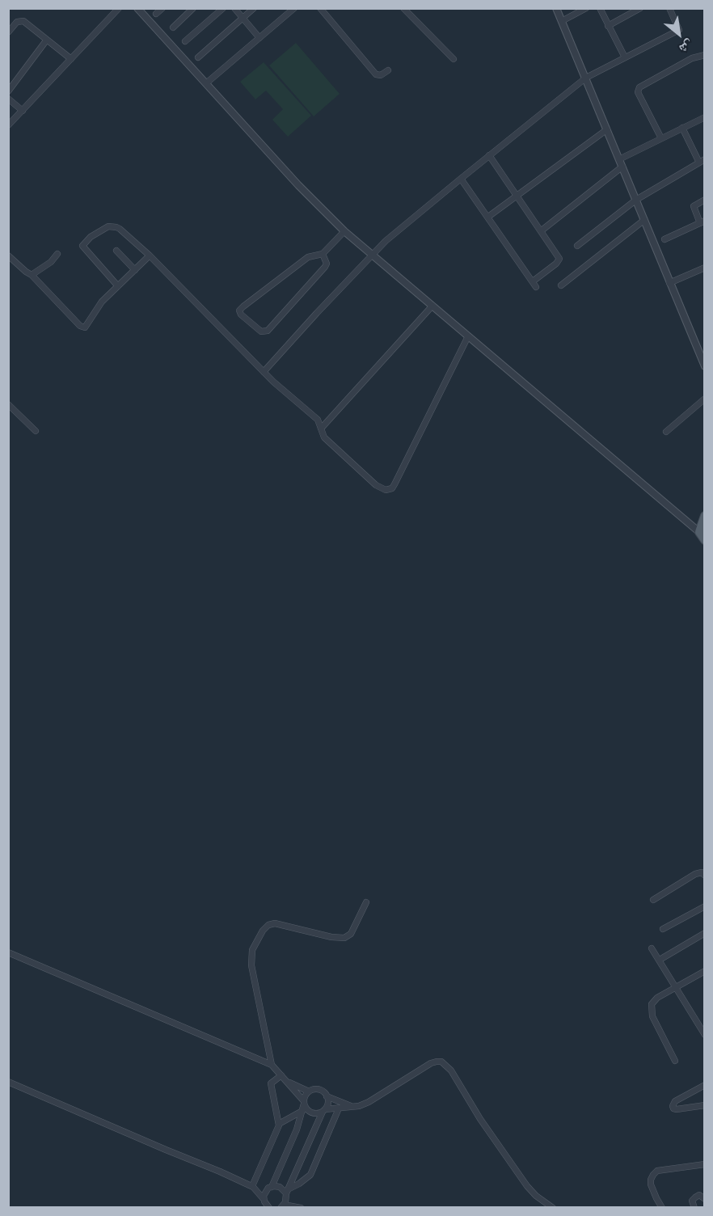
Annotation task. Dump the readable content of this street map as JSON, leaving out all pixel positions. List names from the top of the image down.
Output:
{
  "north": "bottom right"
}
